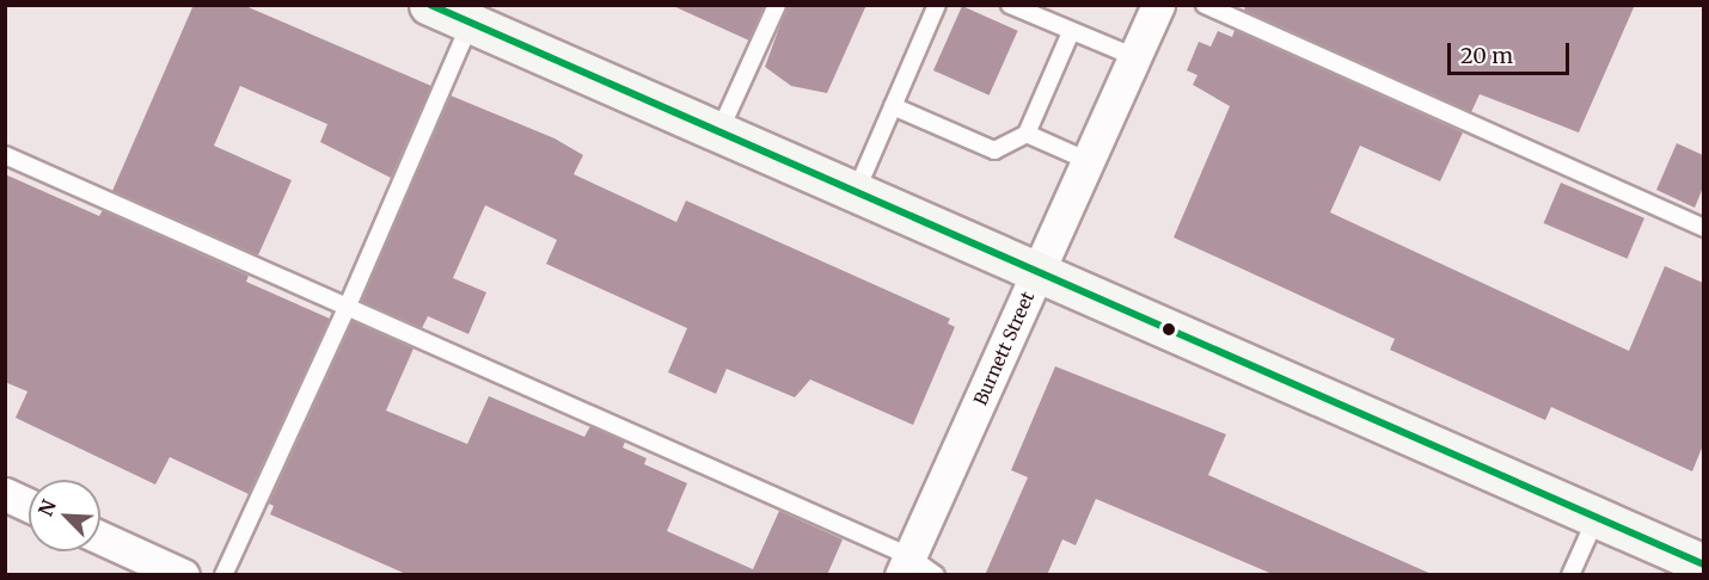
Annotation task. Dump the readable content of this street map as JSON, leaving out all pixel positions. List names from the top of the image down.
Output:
{
  "streets": {
    "street": ["Burnett Street"]
  },
  "scale_bar": "20 m",
  "north": "top left"
}
